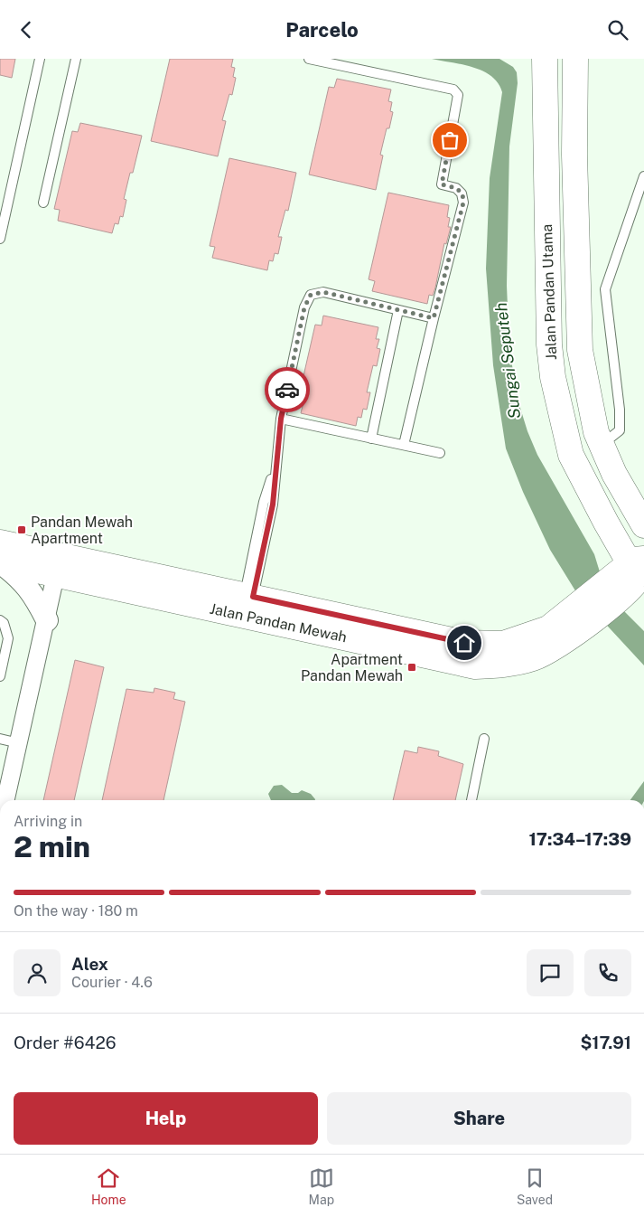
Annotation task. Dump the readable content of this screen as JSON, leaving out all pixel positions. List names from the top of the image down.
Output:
{
  "streets": {
    "main road": ["Jalan Pandan Utama", "Jalan Pandan Mewah"]
  },
  "crossings": [
    ["Jalan Pandan Utama", "Jalan Pandan Mewah"]
  ],
  "water": ["Sungai Seputeh"],
  "places": {
    "transit": ["Pandan Mewah Apartment", "Apartment Pandan Mewah"]
  },
  "page": {
    "header": "Parcelo",
    "heading": ["2 min", "Arriving in", "17:34–17:39"],
    "panel": [
      "Alex",
      "Courier · 4.6",
      "Order #6426",
      "$17.91"
    ],
    "bar": "On the way · 180 m",
    "buttons": ["Help", "Share"],
    "tabs": ["Home", "Map", "Saved"]
  }
}
